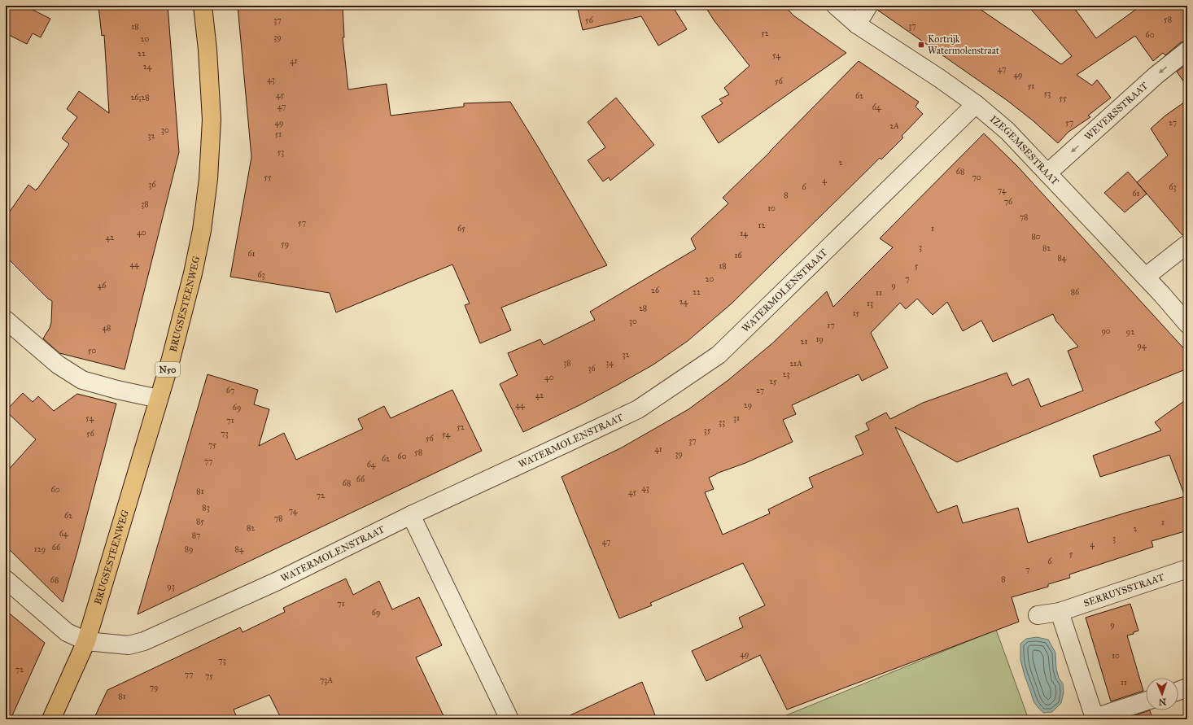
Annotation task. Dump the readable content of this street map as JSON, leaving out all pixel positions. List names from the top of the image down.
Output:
{
  "streets": {
    "main road": ["BRUGSESTEENWEG", "N50"],
    "street": [
      "WEVERSSTRAAT",
      "IZEGEMSESTRAAT",
      "WATERMOLENSTRAAT",
      "SERRUYSSTRAAT"
    ]
  },
  "crossings": [
    ["WEVERSSTRAAT", "IZEGEMSESTRAAT"],
    ["IZEGEMSESTRAAT", "WATERMOLENSTRAAT"],
    ["WATERMOLENSTRAAT", "BRUGSESTEENWEG"]
  ],
  "one_way": ["WEVERSSTRAAT"],
  "places": {
    "transit": ["Kortrijk Watermolenstraat"]
  },
  "house_numbers": [
    "58",
    "37",
    "56",
    "37",
    "18",
    "52",
    "60",
    "39",
    "20",
    "22",
    "54",
    "41",
    "24",
    "47",
    "49",
    "43",
    "56",
    "51",
    "53",
    "45",
    "62",
    "26;28",
    "55",
    "47",
    "64",
    "49",
    "57",
    "27",
    "2A",
    "30",
    "51",
    "32",
    "53",
    "2",
    "68",
    "55",
    "70",
    "4",
    "36",
    "6",
    "63",
    "74",
    "61",
    "8",
    "76",
    "38",
    "10",
    "78",
    "57",
    "12",
    "65",
    "1",
    "40",
    "14",
    "80",
    "42",
    "59",
    "3",
    "82",
    "61",
    "16",
    "84",
    "44",
    "18",
    "5",
    "63",
    "20",
    "7",
    "46",
    "9",
    "26",
    "22",
    "86",
    "11",
    "24",
    "13",
    "28",
    "15",
    "30",
    "17",
    "48",
    "90",
    "92",
    "19",
    "21",
    "94",
    "50",
    "32",
    "38",
    "34",
    "21A",
    "36",
    "23",
    "40",
    "25",
    "67",
    "27",
    "42",
    "44",
    "29",
    "69",
    "54",
    "31",
    "71",
    "33",
    "52",
    "35",
    "56",
    "73",
    "54",
    "56",
    "37",
    "75",
    "41",
    "58",
    "39",
    "60",
    "62",
    "77",
    "64",
    "66",
    "68",
    "43",
    "60",
    "81",
    "45",
    "72",
    "83",
    "74",
    "62",
    "78",
    "85",
    "1",
    "82",
    "2",
    "64",
    "87",
    "3",
    "47",
    "4",
    "66",
    "129",
    "89",
    "84",
    "5",
    "6",
    "7",
    "8",
    "68",
    "93",
    "71",
    "69",
    "9",
    "49",
    "10",
    "73",
    "72",
    "77",
    "75",
    "73A",
    "11",
    "79",
    "81"
  ],
  "north": "bottom"
}
